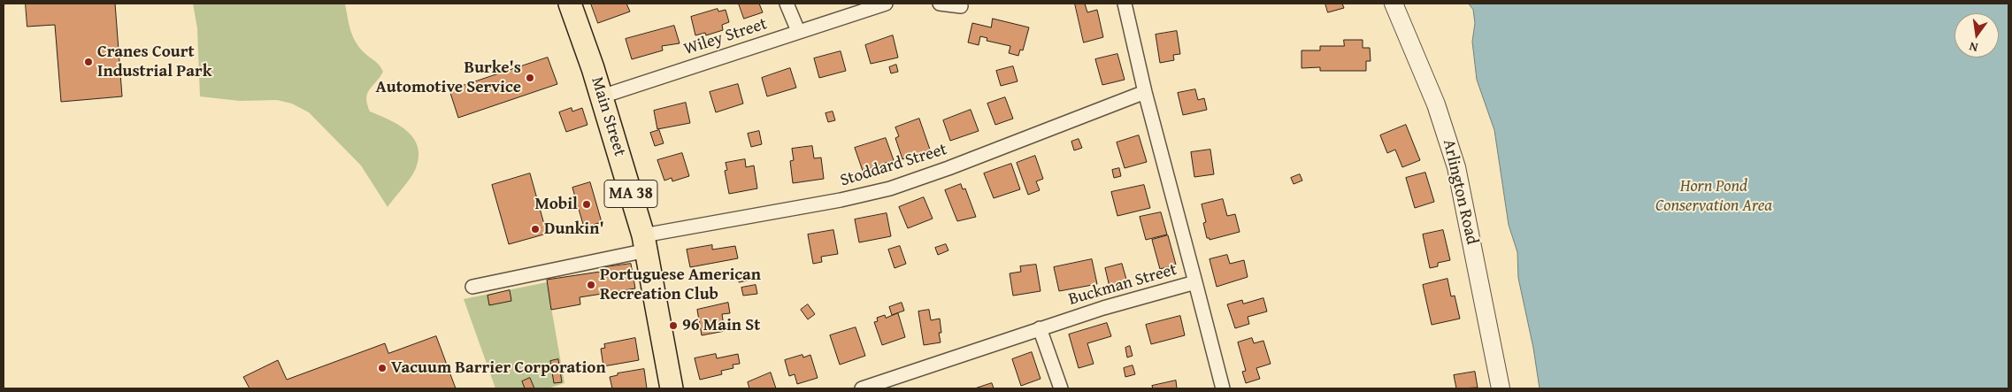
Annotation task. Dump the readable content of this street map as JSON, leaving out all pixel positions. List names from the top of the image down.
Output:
{
  "streets": {
    "main road": ["Main Street", "MA 38"],
    "street": [
      "Wiley Street",
      "Stoddard Street",
      "Arlington Road",
      "Buckman Street"
    ]
  },
  "crossings": [
    ["Wiley Street", "Main Street"],
    ["Main Street", "Stoddard Street"],
    ["Stoddard Street", "Buckman Street"]
  ],
  "parks": ["Horn Pond Conservation Area"],
  "places": [
    "Cranes Court Industrial Park",
    "Burke's Automotive Service",
    "Mobil",
    "Dunkin'",
    "Portuguese American Recreation Club",
    "96 Main St",
    "Vacuum Barrier Corporation"
  ],
  "north": "bottom"
}
